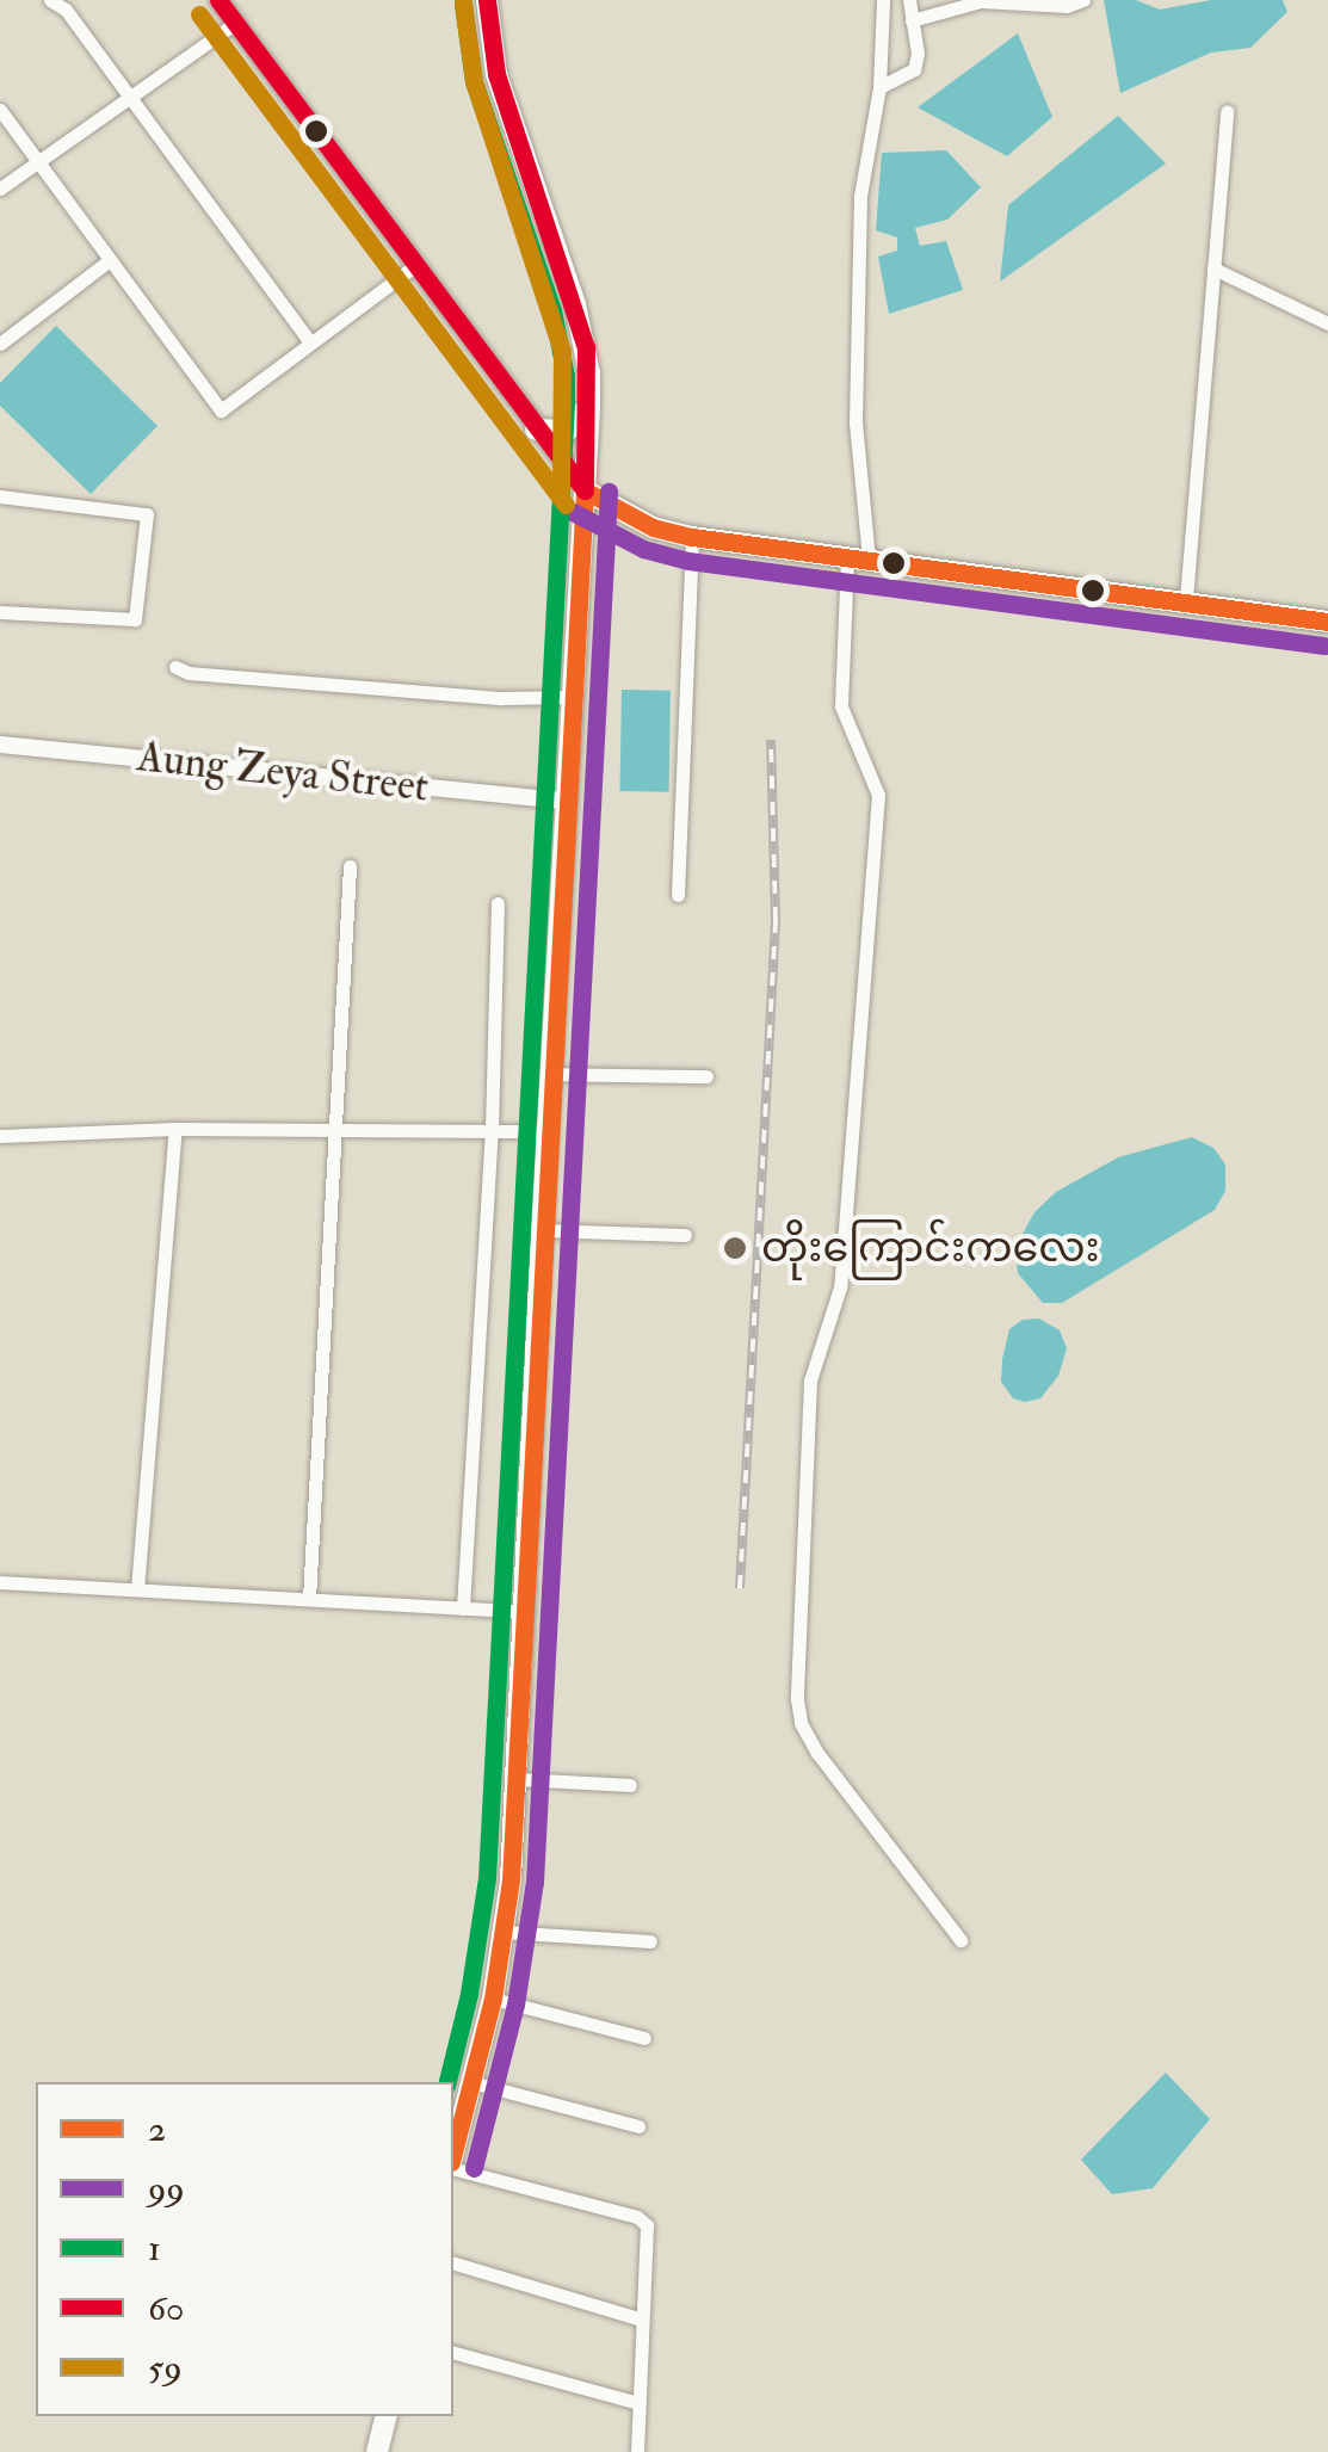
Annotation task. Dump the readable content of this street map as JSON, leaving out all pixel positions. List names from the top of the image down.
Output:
{
  "streets": {
    "street": ["Aung Zeya Street"]
  },
  "places": ["တိုးကြောင်းကလေး"],
  "lines": [
    "transit line 60",
    "transit line 1",
    "transit line 59",
    "transit line 2",
    "transit line 99"
  ],
  "legend": [
    "2",
    "99",
    "1",
    "60",
    "59"
  ]
}
